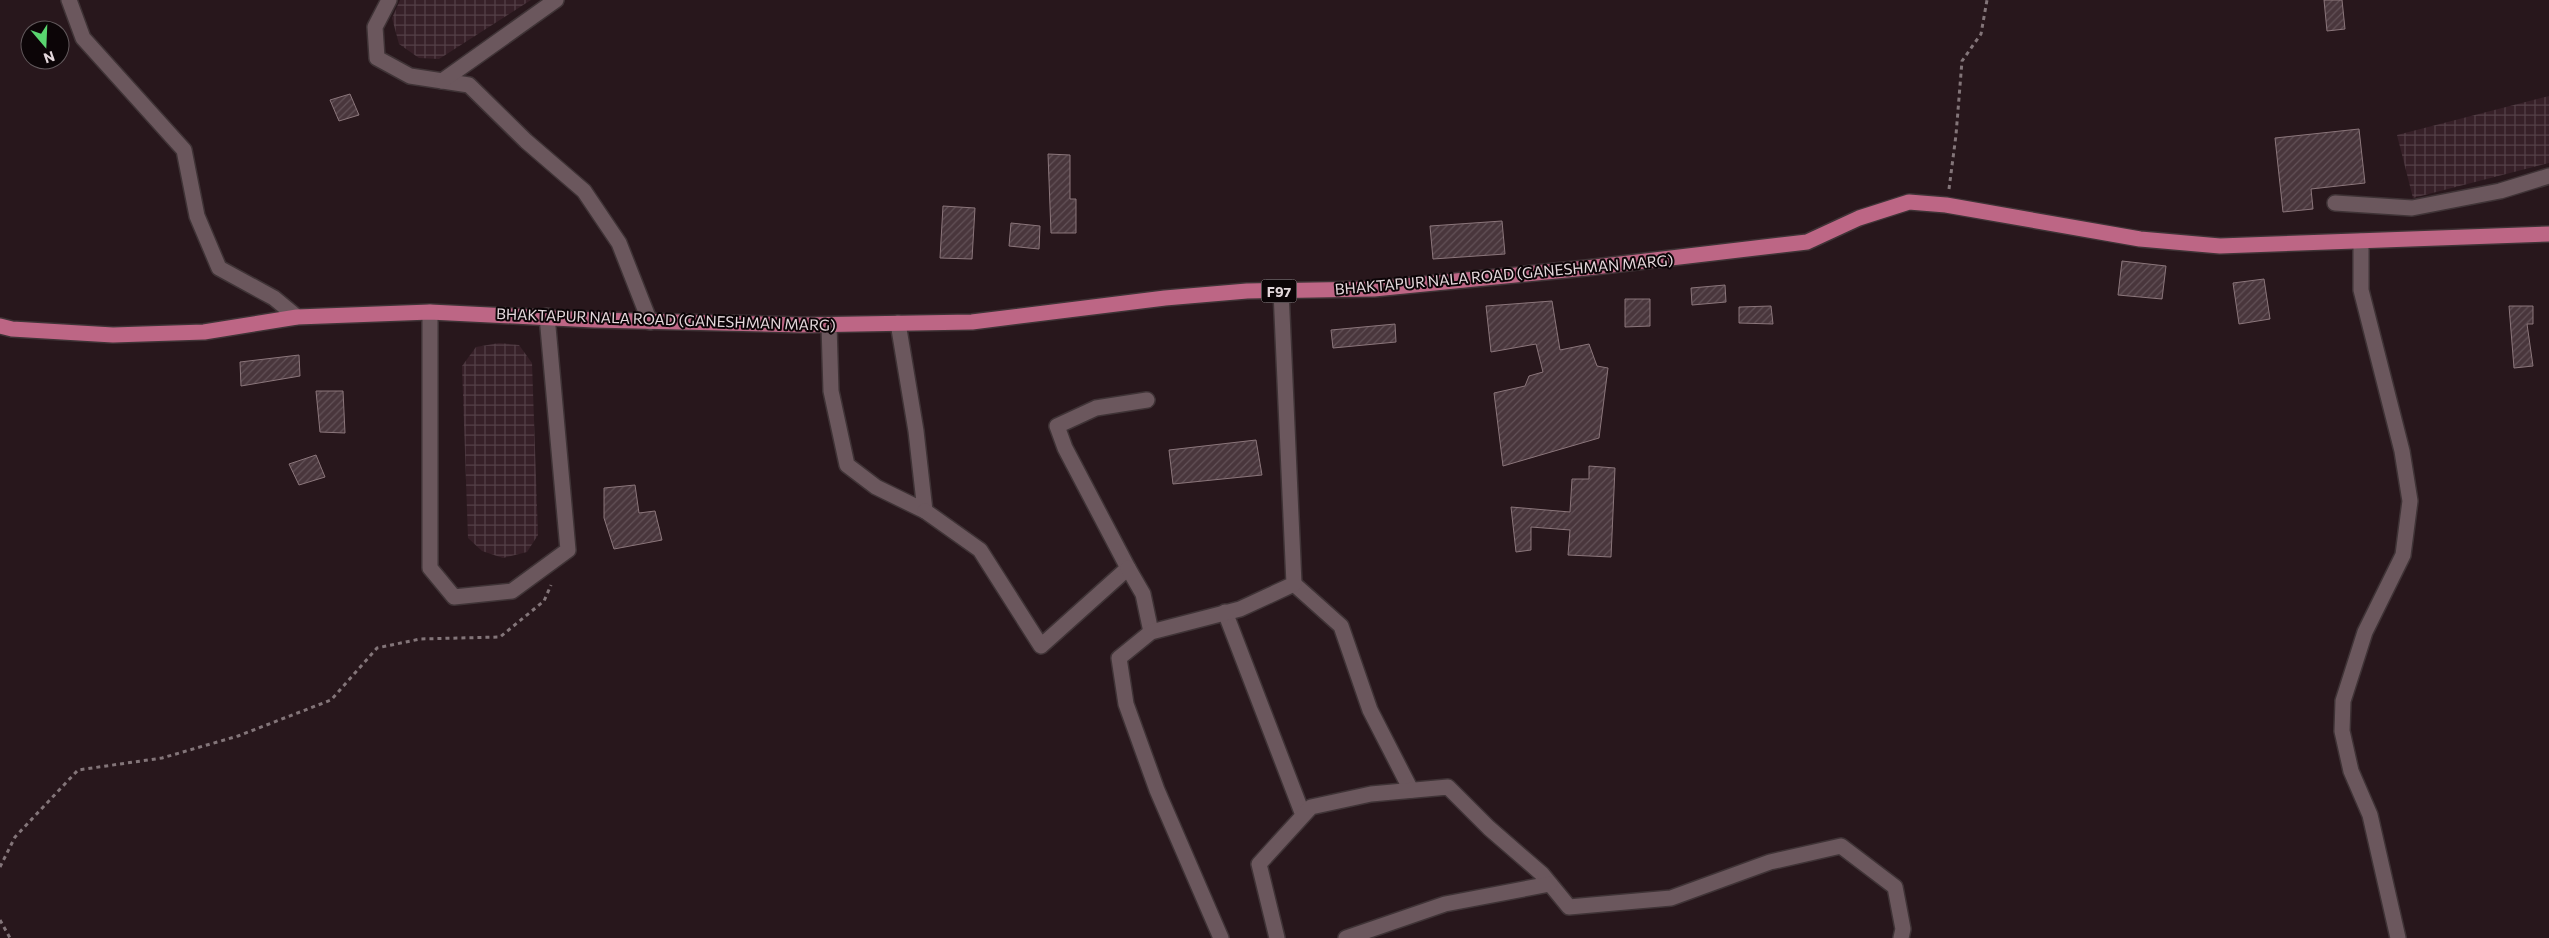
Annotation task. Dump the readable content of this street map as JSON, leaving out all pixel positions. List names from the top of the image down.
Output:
{
  "streets": {
    "main road": ["BHAKTAPUR NALA ROAD (GANESHMAN MARG)", "F97"]
  },
  "north": "bottom"
}
